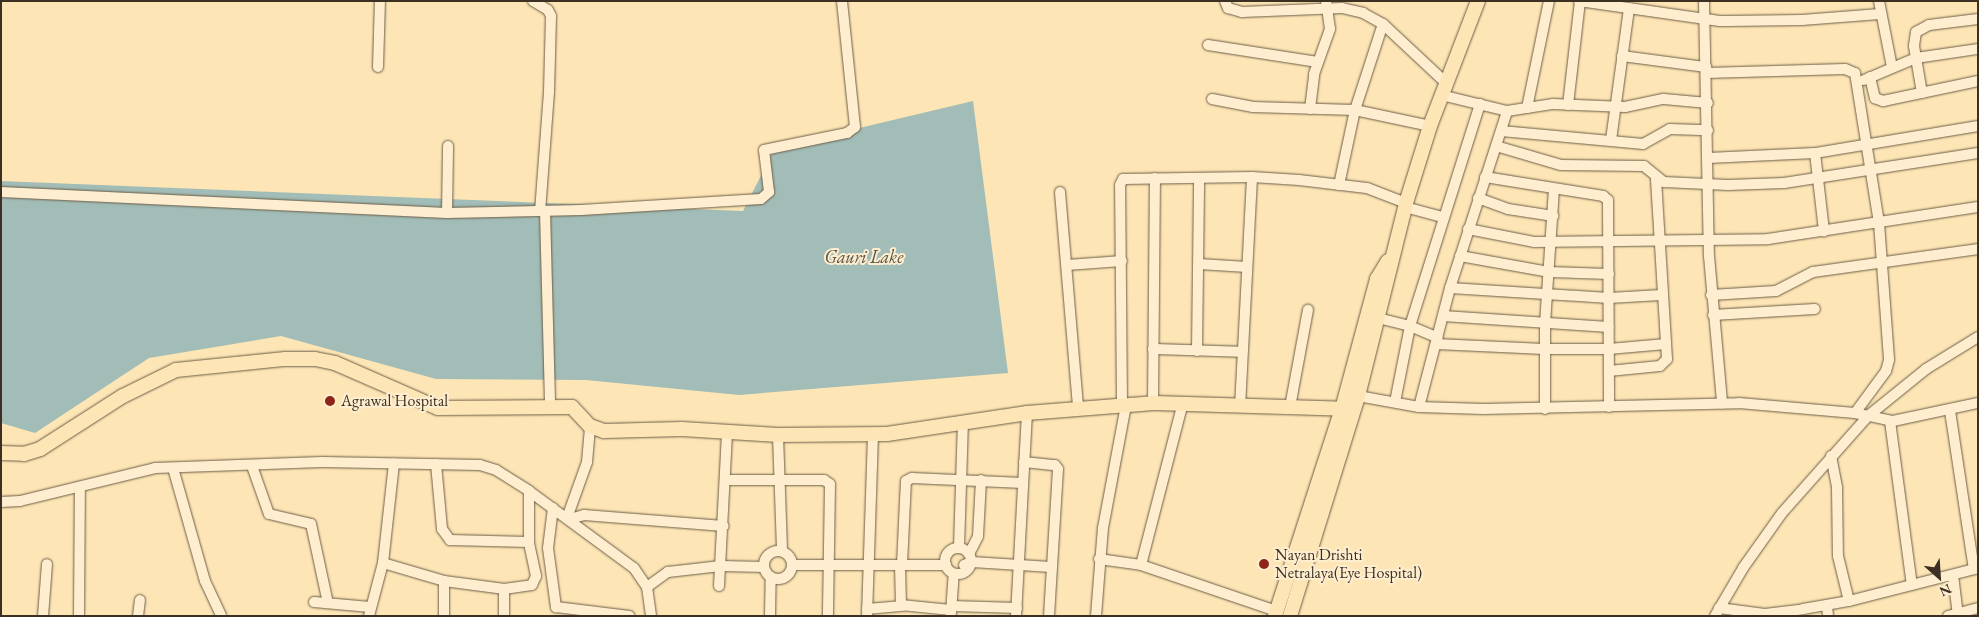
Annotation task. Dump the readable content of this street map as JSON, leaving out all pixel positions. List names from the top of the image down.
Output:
{
  "water": ["Gauri Lake"],
  "places": ["Agrawal Hospital", "Nayan Drishti Netralaya(Eye Hospital)"],
  "north": "bottom right"
}
